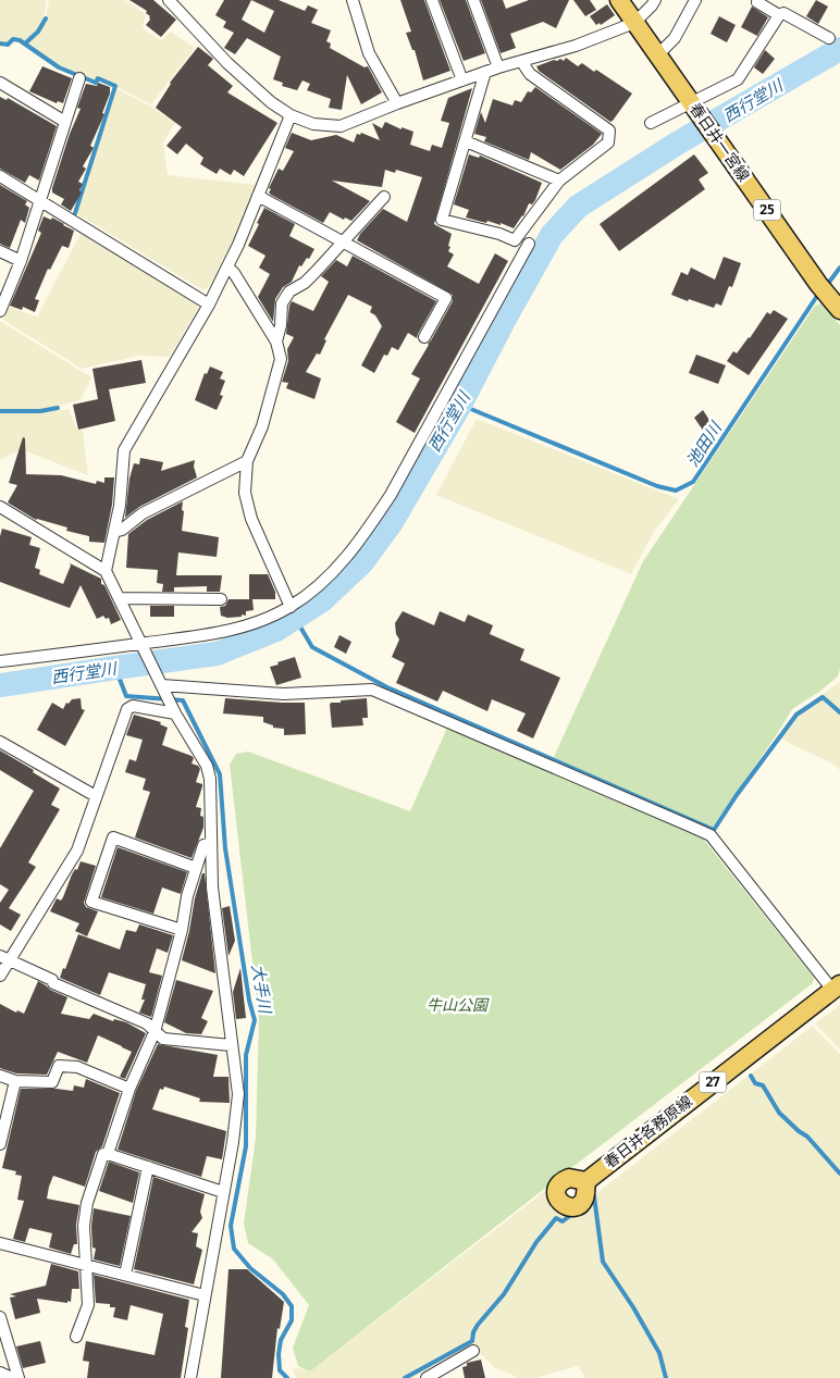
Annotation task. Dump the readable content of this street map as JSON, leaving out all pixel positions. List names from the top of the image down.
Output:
{
  "streets": {
    "main road": [
      "春日井一宮線",
      "25",
      "27",
      "春日井各務原線"
    ]
  },
  "water": ["西行堂川", "池田川", "大手川"],
  "parks": ["牛山公園"]
}
